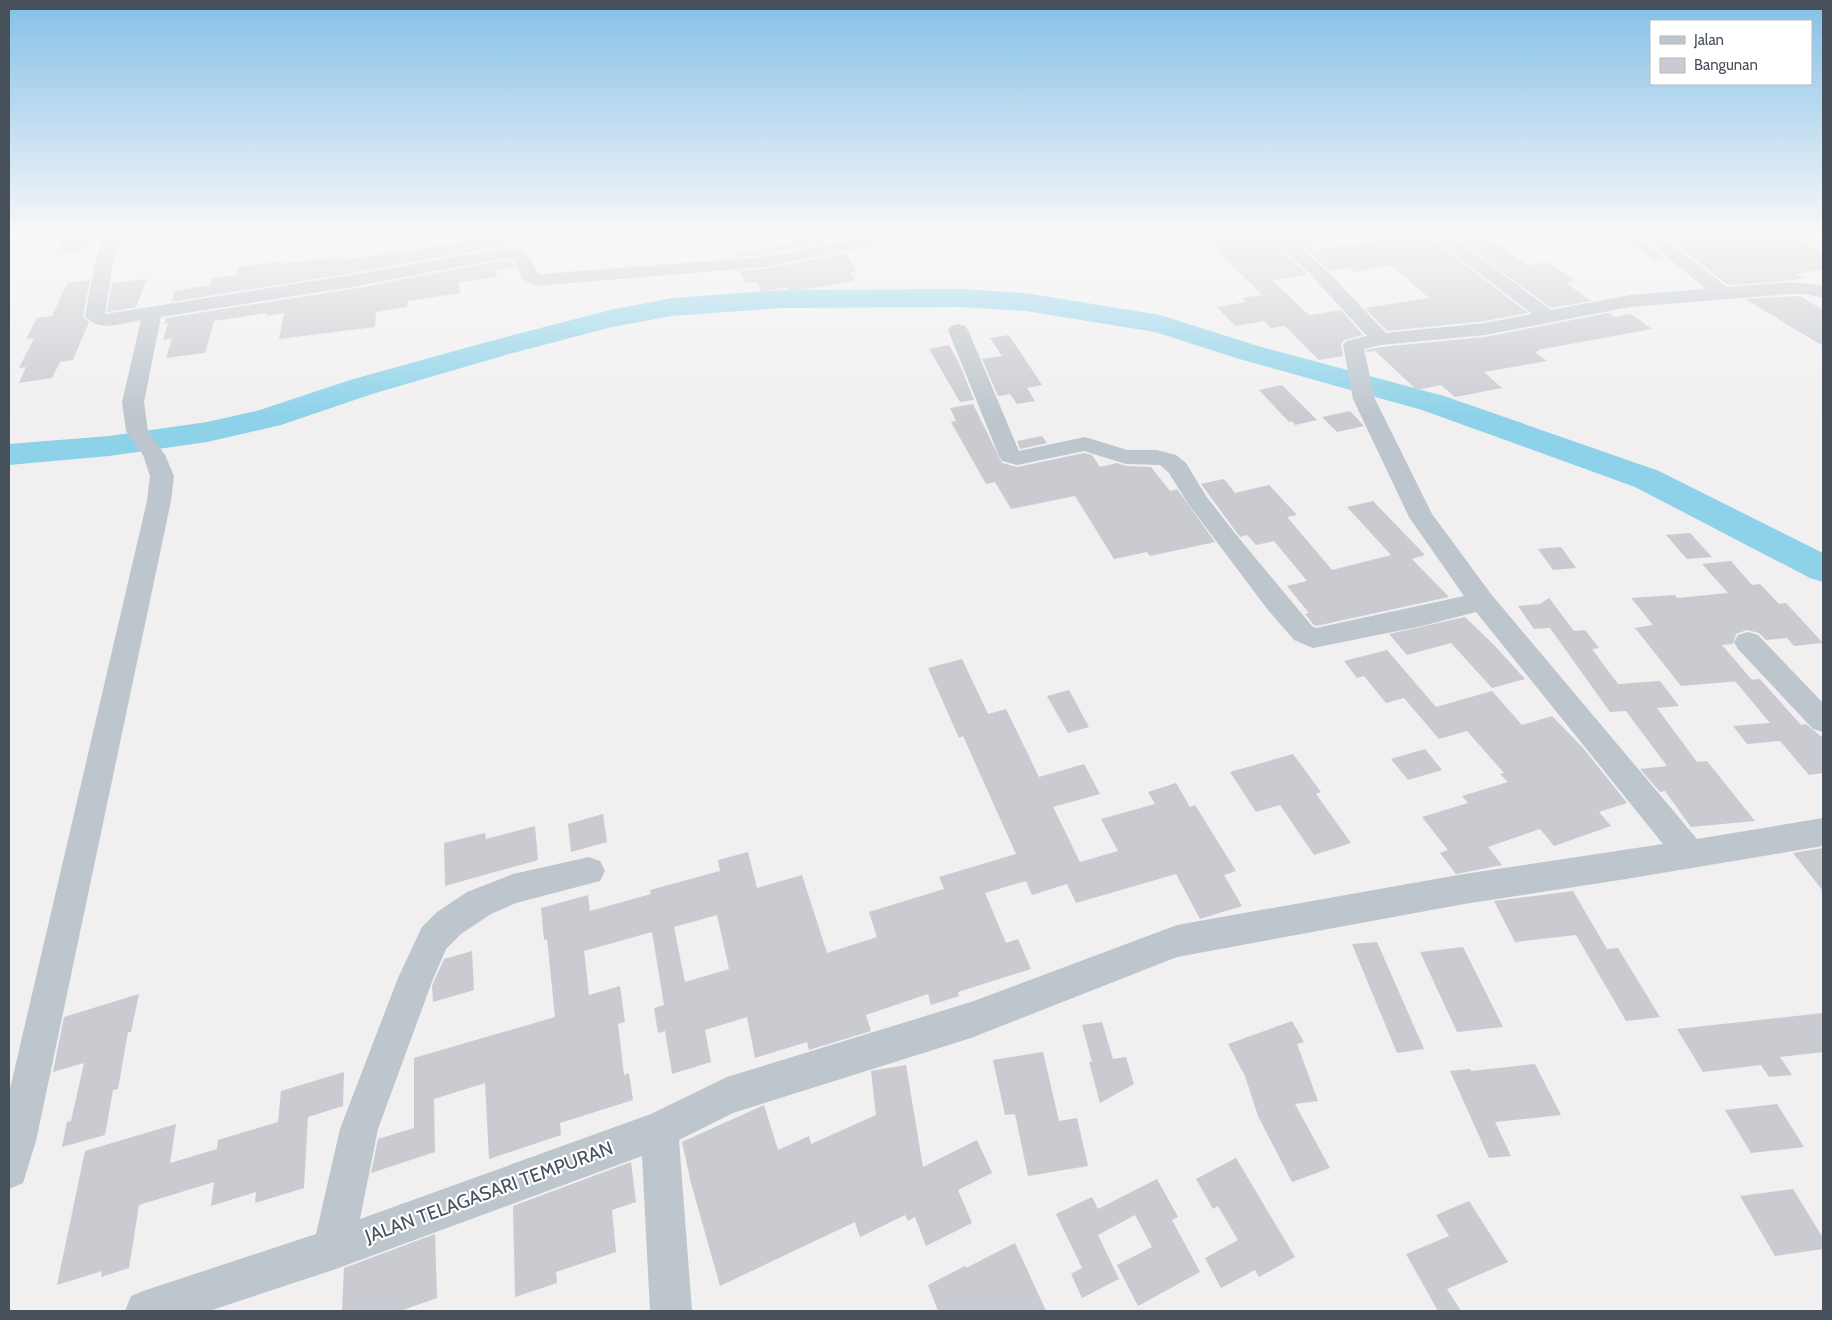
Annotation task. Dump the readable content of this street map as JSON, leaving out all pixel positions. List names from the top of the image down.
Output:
{
  "streets": {
    "street": ["JALAN TELAGASARI TEMPURAN"]
  },
  "legend": ["Jalan", "Bangunan"]
}
